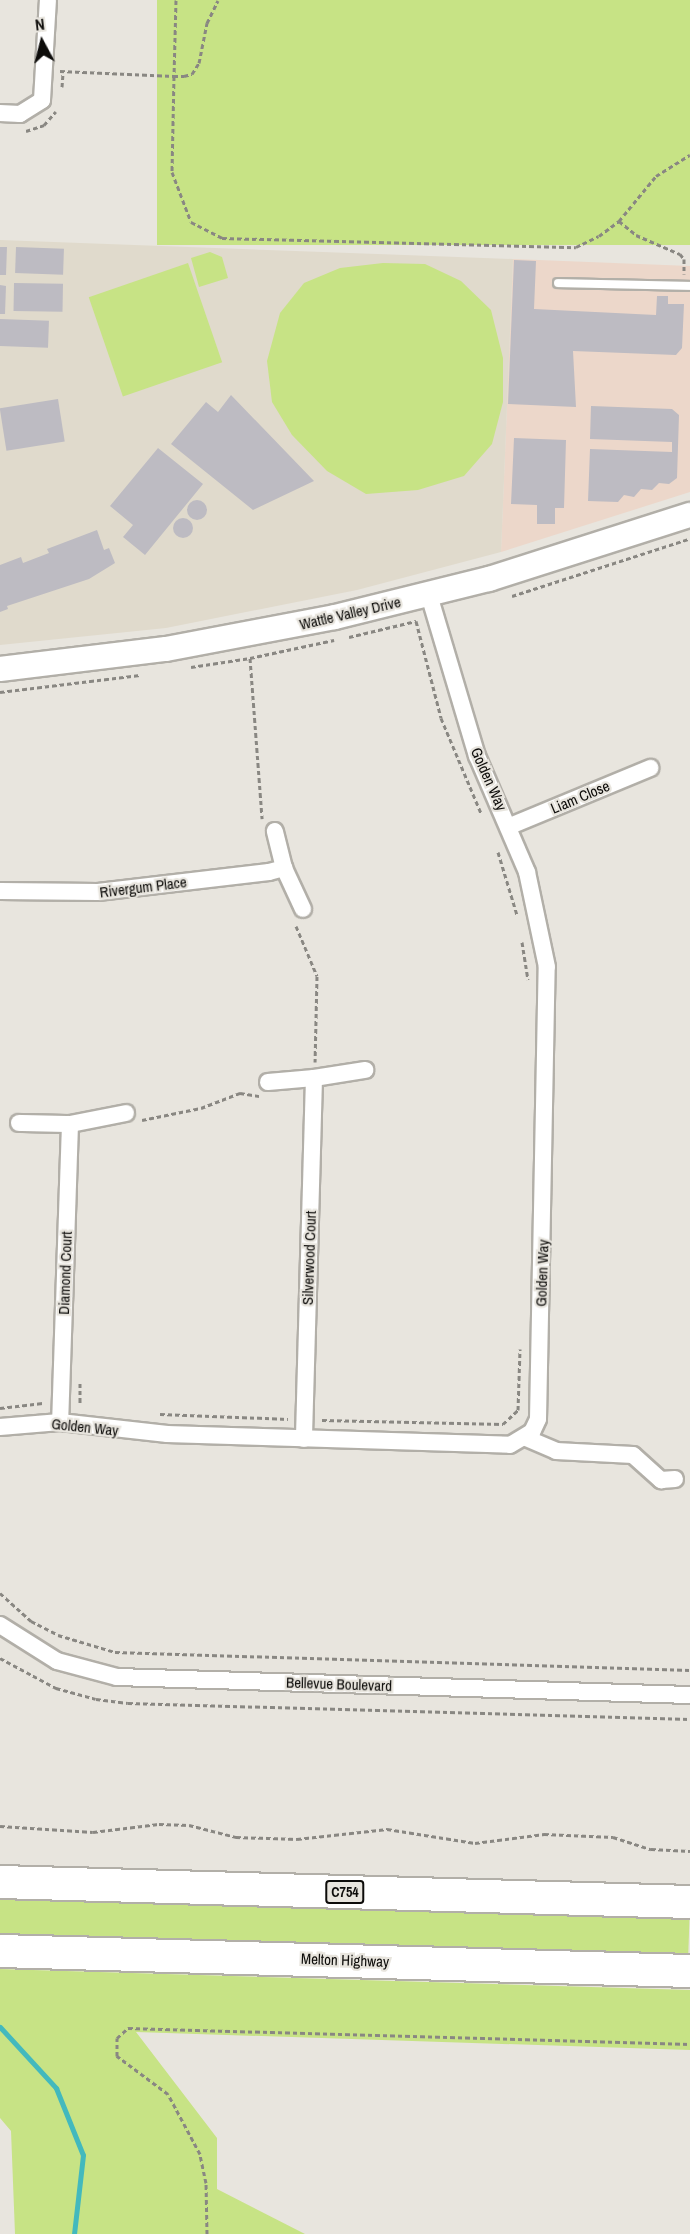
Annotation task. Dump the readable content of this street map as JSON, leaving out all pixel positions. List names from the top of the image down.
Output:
{
  "streets": {
    "highway": ["C754", "Melton Highway"],
    "street": [
      "Wattle Valley Drive",
      "Golden Way",
      "Liam Close",
      "Rivergum Place",
      "Silverwood Court",
      "Diamond Court",
      "Bellevue Boulevard"
    ]
  },
  "crossings": [
    ["Wattle Valley Drive", "Golden Way"],
    ["Golden Way", "Liam Close"],
    ["Golden Way", "Silverwood Court"],
    ["Golden Way", "Diamond Court"]
  ],
  "north": "top"
}
